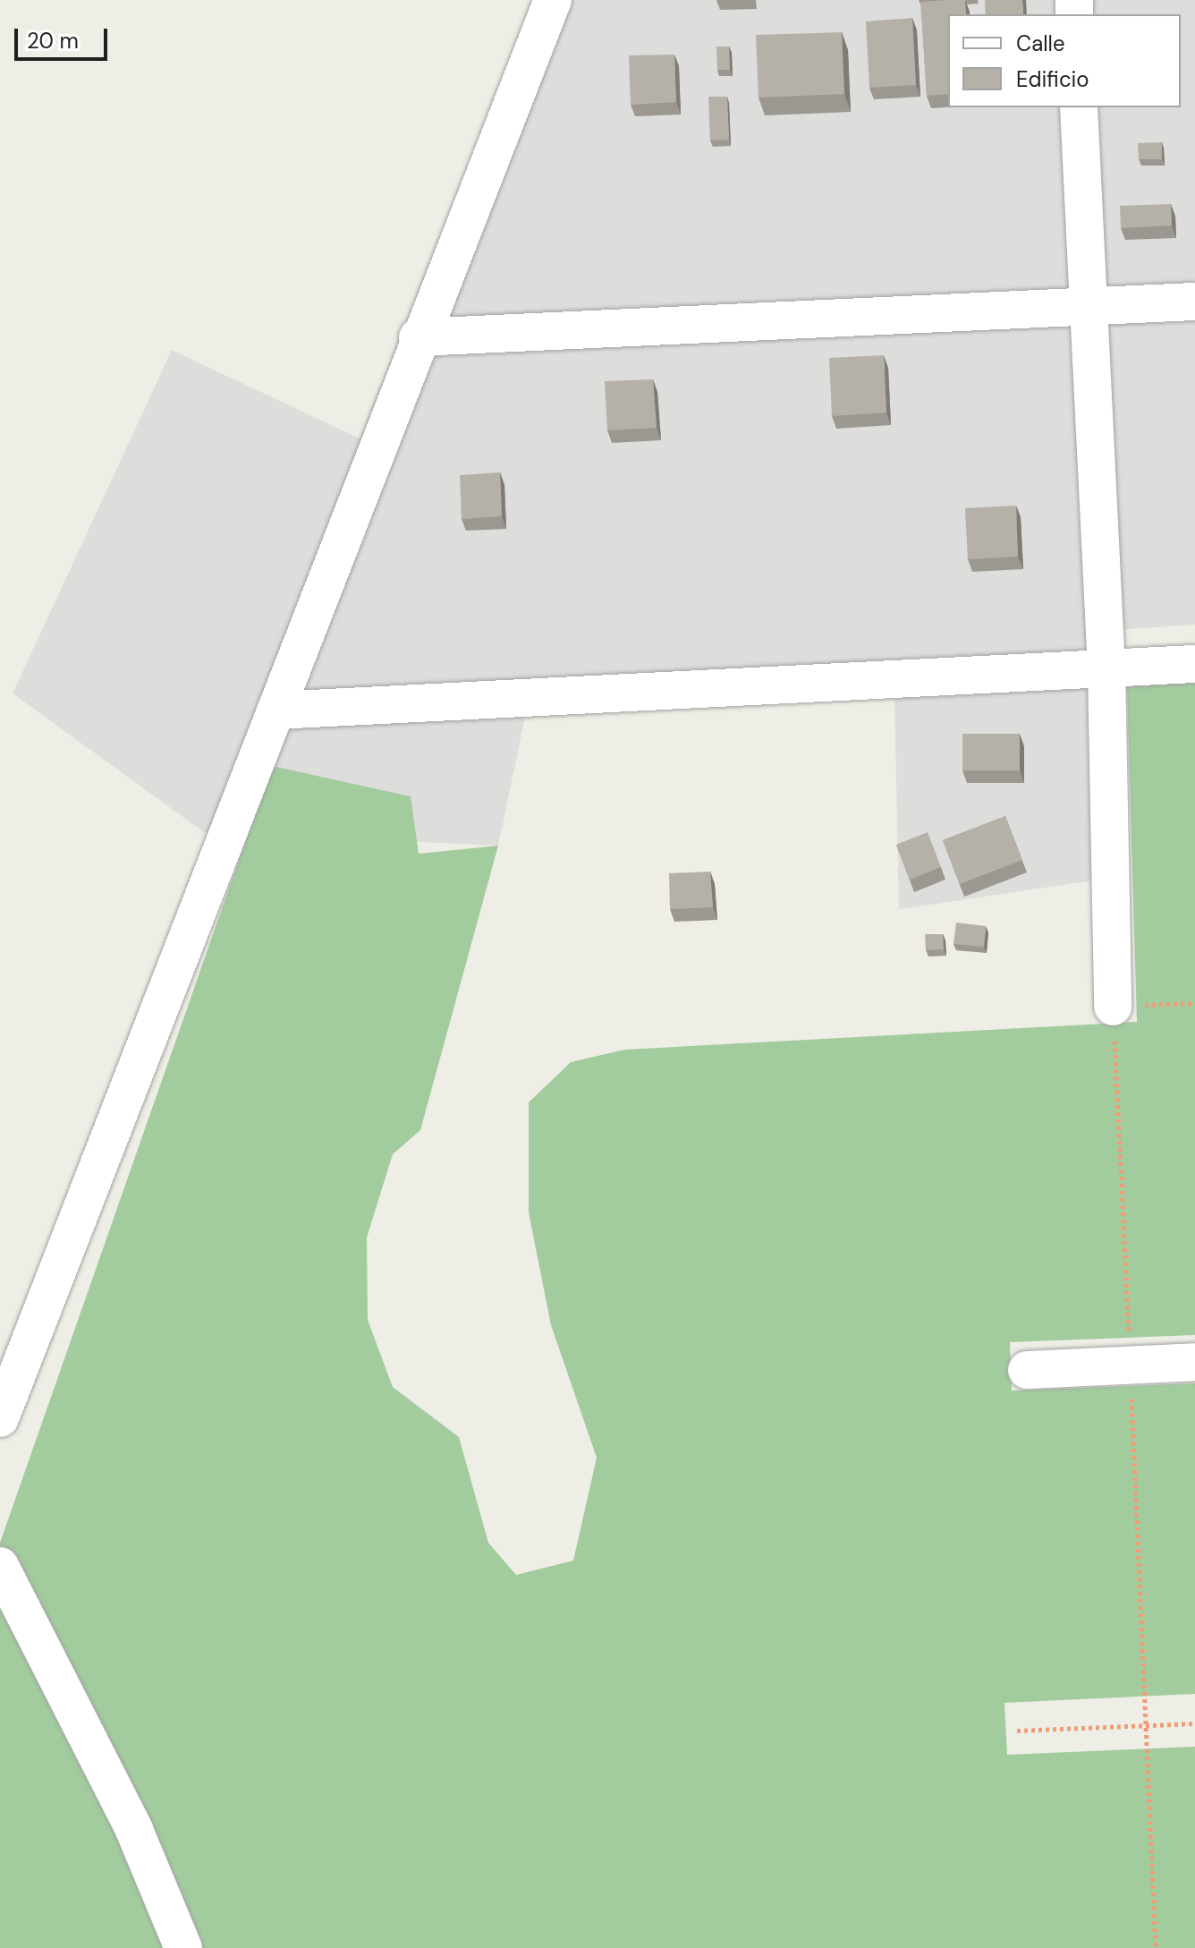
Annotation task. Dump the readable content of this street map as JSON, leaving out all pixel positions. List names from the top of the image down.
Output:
{
  "legend": ["Calle", "Edificio"],
  "scale_bar": "20 m"
}
